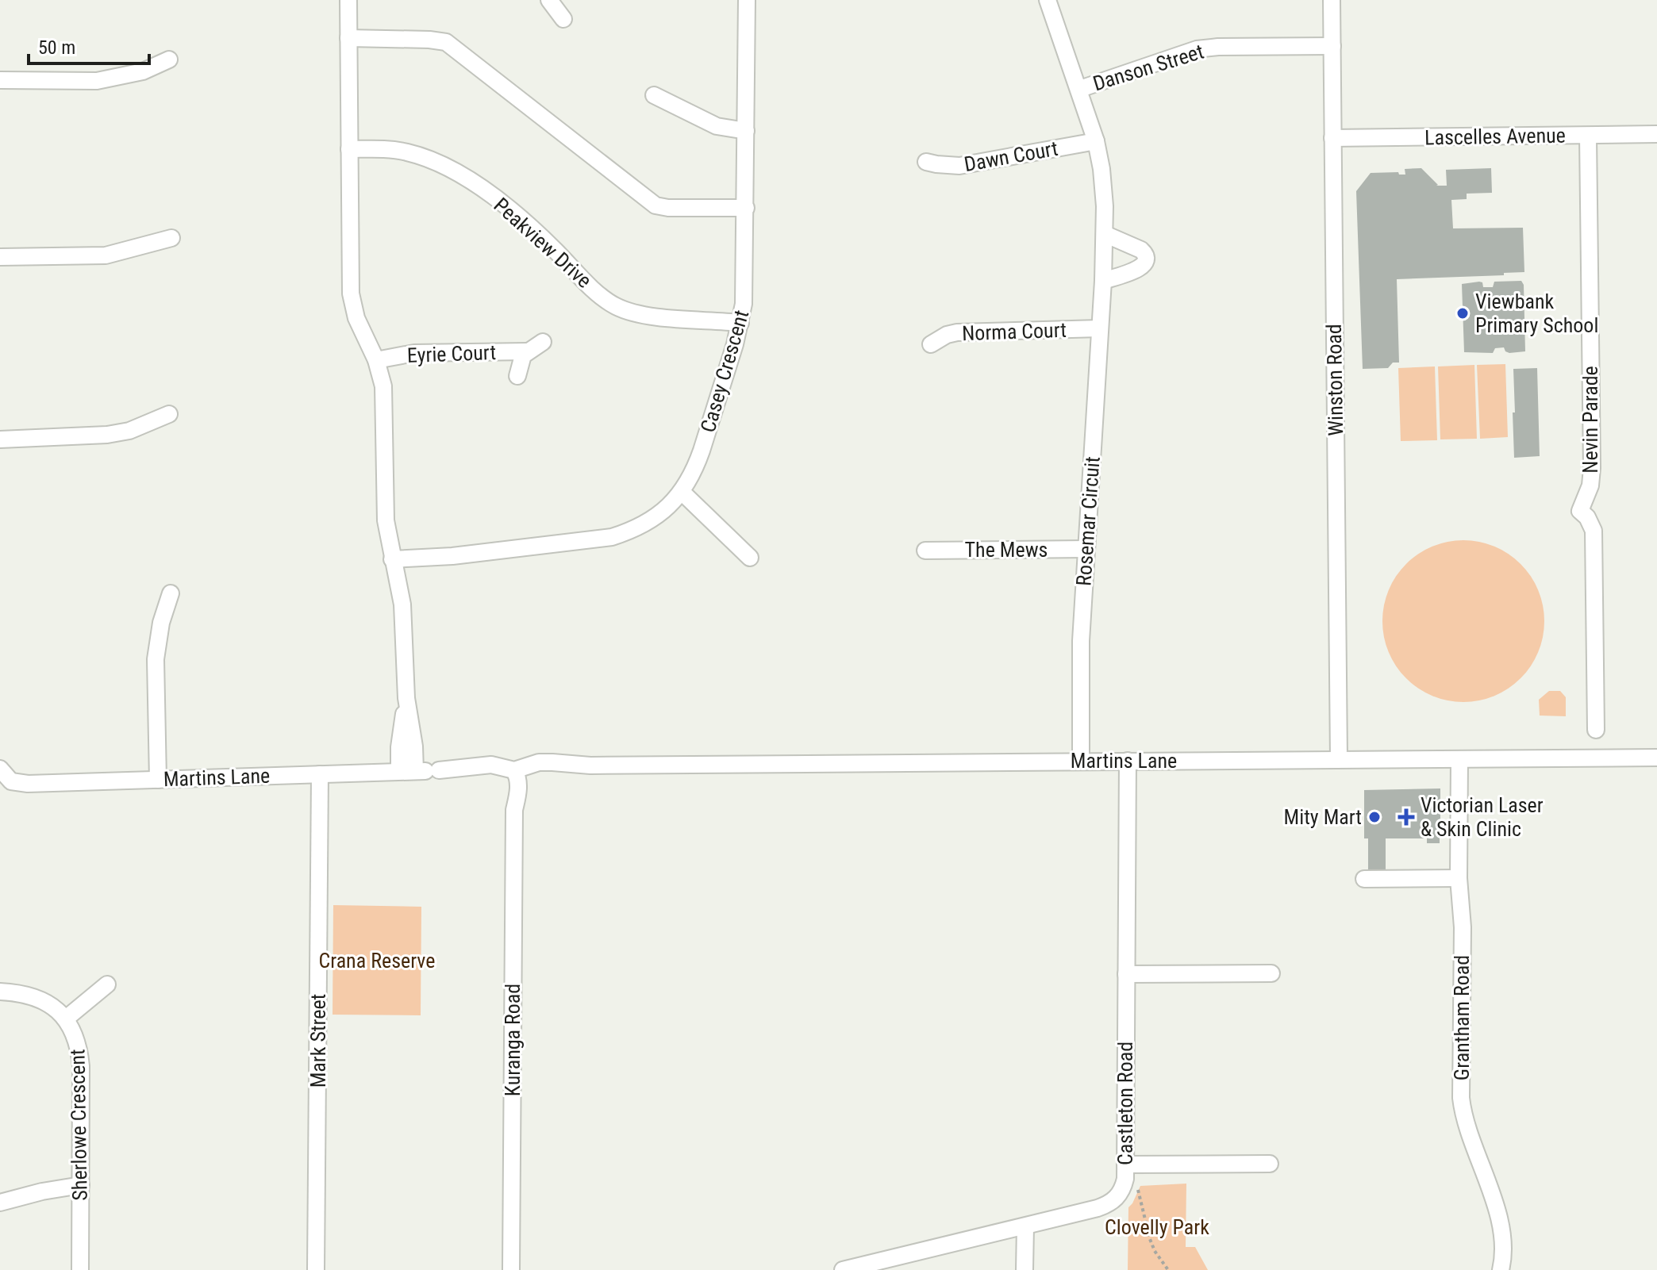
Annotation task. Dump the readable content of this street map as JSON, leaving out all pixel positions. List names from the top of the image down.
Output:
{
  "streets": {
    "street": [
      "Danson Street",
      "Lascelles Avenue",
      "Dawn Court",
      "Peakview Drive",
      "Norma Court",
      "Eyrie Court",
      "Casey Crescent",
      "Winston Road",
      "Nevin Parade",
      "Rosemar Circuit",
      "The Mews",
      "Martins Lane",
      "Grantham Road",
      "Kuranga Road",
      "Mark Street",
      "Castleton Road",
      "Sherlowe Crescent"
    ]
  },
  "crossings": [
    ["Danson Street", "Winston Road"],
    ["Danson Street", "Rosemar Circuit"],
    ["Lascelles Avenue", "Winston Road"],
    ["Lascelles Avenue", "Nevin Parade"],
    ["Dawn Court", "Rosemar Circuit"],
    ["Peakview Drive", "Casey Crescent"],
    ["Norma Court", "Rosemar Circuit"],
    ["Winston Road", "Martins Lane"],
    ["Rosemar Circuit", "The Mews"],
    ["Rosemar Circuit", "Martins Lane"],
    ["Martins Lane", "Grantham Road"],
    ["Martins Lane", "Kuranga Road"],
    ["Martins Lane", "Mark Street"],
    ["Martins Lane", "Castleton Road"]
  ],
  "parks": ["Crana Reserve", "Clovelly Park"],
  "places": {
    "other": ["Viewbank Primary School", "Mity Mart"],
    "health": ["Victorian Laser & Skin Clinic"]
  },
  "scale_bar": "50 m"
}
